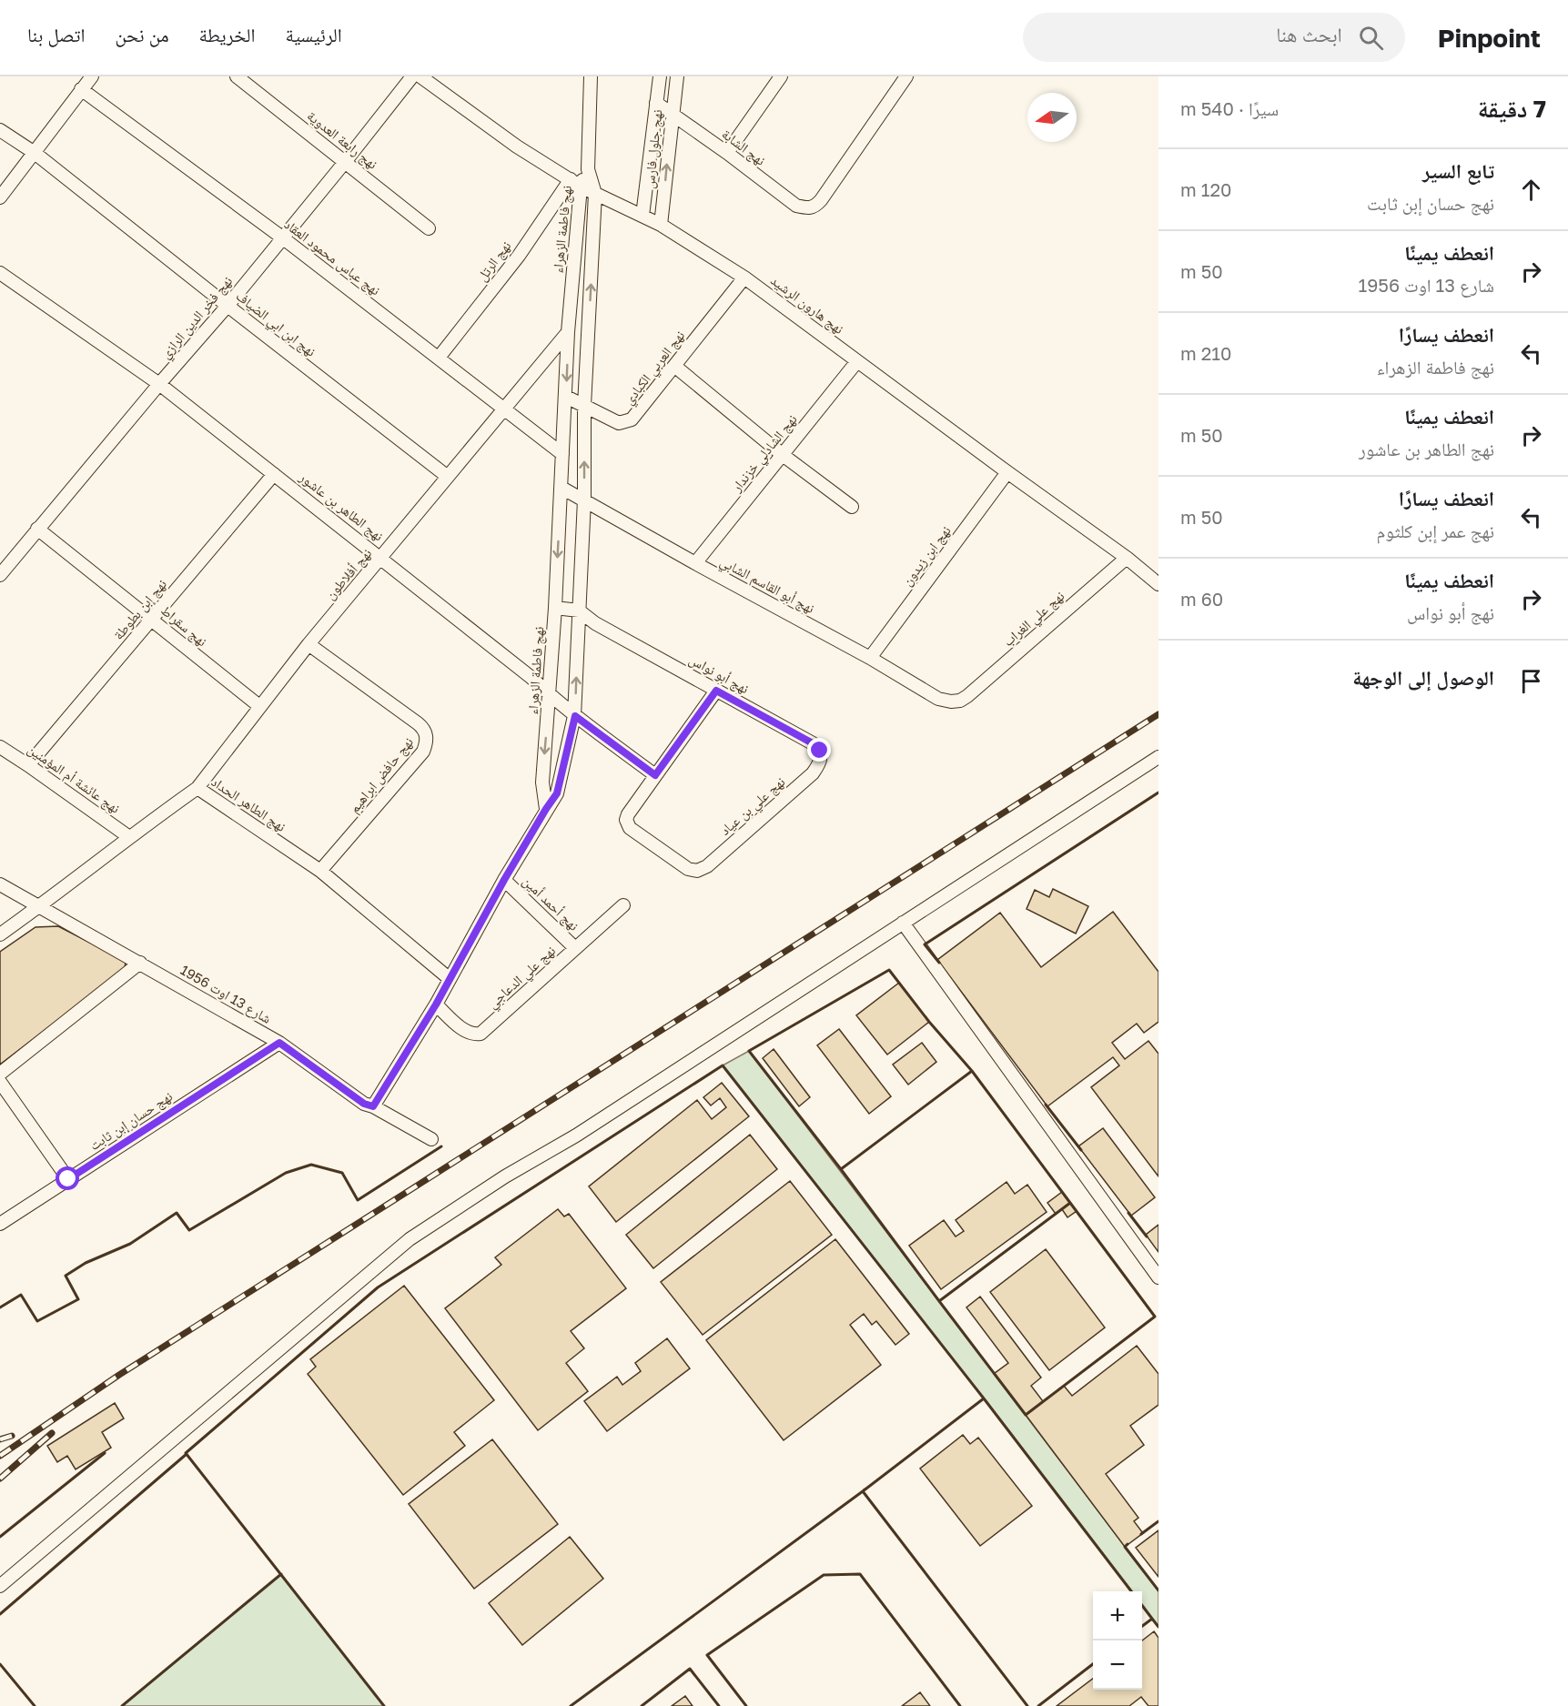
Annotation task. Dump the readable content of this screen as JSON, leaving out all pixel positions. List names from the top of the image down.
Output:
{
  "streets": {
    "street": [
      "نهج رابعة العدوية",
      "نهج الشابة",
      "نهج جلول فارس",
      "نهج فاطمة الزهراء",
      "نهج عباس محمود العقاد",
      "نهج الرتل",
      "نهج هارون الرشيد",
      "نهج فخر الدين الرازي",
      "نهج ابن ابي الضياف",
      "نهج العربي الكبادي",
      "نهج الشادلي خزندار",
      "نهج الطاهر بن عاشور",
      "نهج ابن زيدون",
      "نهج أفلاطون",
      "نهج أبو القاسم الشابي",
      "نهج إبن بطوطة",
      "نهج علي الغراب",
      "نهج سقراط",
      "نهج أبو نواس",
      "نهج حافض ابراهيم",
      "نهج عائشة أم المؤمنين",
      "نهج الطاهر الحداد",
      "نهج علي بن عياد",
      "نهج أحمد أمين",
      "نهج علي الدعاجي",
      "شارع 13 اوت 1956",
      "نهج حسان إبن ثابت"
    ]
  },
  "crossings": [
    ["نهج رابعة العدوية", "نهج فخر الدين الرازي"],
    ["نهج الشابة", "نهج جلول فارس"],
    ["نهج جلول فارس", "نهج هارون الرشيد"],
    ["نهج فاطمة الزهراء", "نهج عباس محمود العقاد"],
    ["نهج فاطمة الزهراء", "نهج الرتل"],
    ["نهج فاطمة الزهراء", "نهج هارون الرشيد"],
    ["نهج فاطمة الزهراء", "نهج العربي الكبادي"],
    ["نهج فاطمة الزهراء", "نهج الطاهر بن عاشور"],
    ["نهج فاطمة الزهراء", "نهج أفلاطون"],
    ["نهج فاطمة الزهراء", "نهج أبو القاسم الشابي"],
    ["نهج فاطمة الزهراء", "نهج أبو نواس"],
    ["نهج فاطمة الزهراء", "نهج الطاهر الحداد"],
    ["نهج فاطمة الزهراء", "نهج أحمد أمين"],
    ["نهج فاطمة الزهراء", "نهج علي الدعاجي"],
    ["نهج فاطمة الزهراء", "شارع 13 اوت 1956"],
    ["نهج عباس محمود العقاد", "نهج الرتل"],
    ["نهج عباس محمود العقاد", "نهج فخر الدين الرازي"],
    ["نهج عباس محمود العقاد", "نهج أفلاطون"],
    ["نهج الرتل", "نهج هارون الرشيد"],
    ["نهج هارون الرشيد", "نهج العربي الكبادي"],
    ["نهج هارون الرشيد", "نهج الشادلي خزندار"],
    ["نهج هارون الرشيد", "نهج ابن زيدون"],
    ["نهج هارون الرشيد", "نهج علي الغراب"],
    ["نهج فخر الدين الرازي", "نهج ابن ابي الضياف"],
    ["نهج فخر الدين الرازي", "نهج الطاهر بن عاشور"],
    ["نهج فخر الدين الرازي", "نهج سقراط"],
    ["نهج ابن ابي الضياف", "نهج أفلاطون"],
    ["نهج الشادلي خزندار", "نهج أبو القاسم الشابي"],
    ["نهج الطاهر بن عاشور", "نهج أفلاطون"],
    ["نهج الطاهر بن عاشور", "نهج إبن بطوطة"],
    ["نهج الطاهر بن عاشور", "نهج علي بن عياد"],
    ["نهج ابن زيدون", "نهج أبو القاسم الشابي"],
    ["نهج أفلاطون", "نهج سقراط"],
    ["نهج أفلاطون", "نهج حافض ابراهيم"],
    ["نهج أفلاطون", "نهج الطاهر الحداد"],
    ["نهج أبو القاسم الشابي", "نهج علي الغراب"],
    ["نهج إبن بطوطة", "نهج سقراط"],
    ["نهج إبن بطوطة", "نهج عائشة أم المؤمنين"],
    ["نهج أبو نواس", "نهج علي بن عياد"],
    ["نهج حافض ابراهيم", "نهج الطاهر الحداد"],
    ["نهج عائشة أم المؤمنين", "نهج الطاهر الحداد"],
    ["نهج الطاهر الحداد", "شارع 13 اوت 1956"],
    ["نهج أحمد أمين", "نهج علي الدعاجي"],
    ["شارع 13 اوت 1956", "نهج حسان إبن ثابت"]
  ],
  "north": "left",
  "page": {
    "header": "Pinpoint",
    "search": "ابحث هنا",
    "nav": [
      "الرئيسية",
      "الخريطة",
      "من نحن",
      "اتصل بنا"
    ],
    "heading": ["7 دقيقة", "سيرًا · 540 m"],
    "list": [
      ["تابع السير", "نهج حسان إبن ثابت", "120 m"],
      ["انعطف يمينًا", "شارع 13 اوت 1956", "50 m"],
      ["انعطف يسارًا", "نهج فاطمة الزهراء", "210 m"],
      ["انعطف يمينًا", "نهج الطاهر بن عاشور", "50 m"],
      ["انعطف يسارًا", "نهج عمر إبن كلثوم", "50 m"],
      ["انعطف يمينًا", "نهج أبو نواس", "60 m"],
      "الوصول إلى الوجهة"
    ],
    "map_buttons": ["+", "−"]
  }
}
